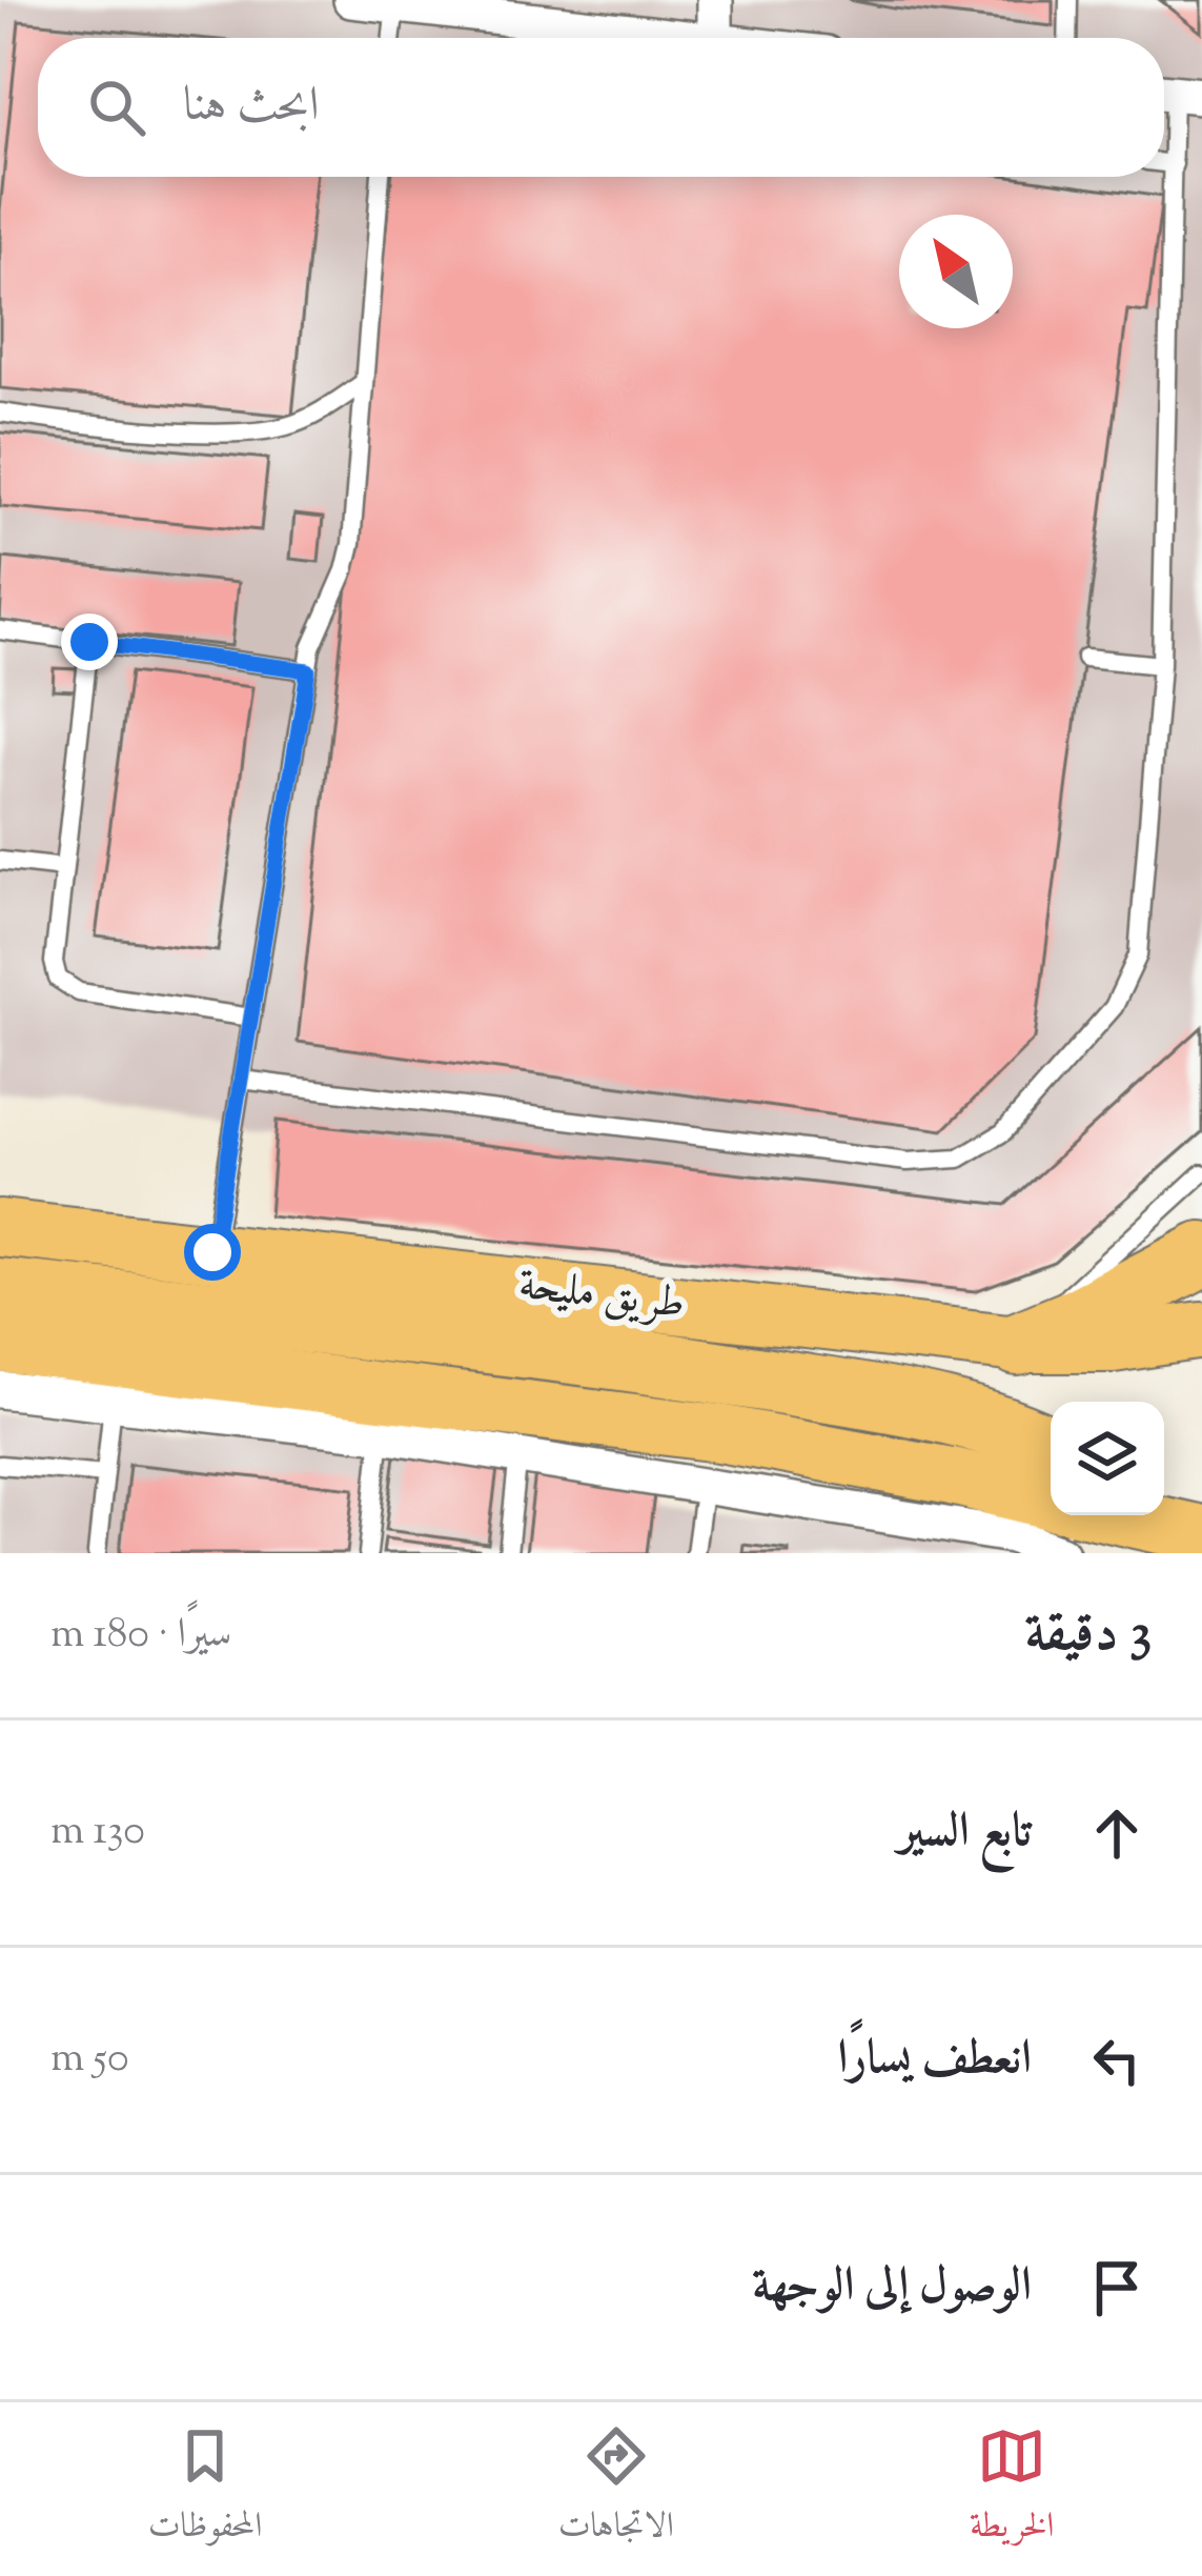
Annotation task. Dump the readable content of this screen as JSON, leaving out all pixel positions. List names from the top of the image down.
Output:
{
  "streets": {
    "main road": ["طريق مليحة"]
  },
  "north": "top left",
  "page": {
    "search": "ابحث هنا",
    "heading": ["3 دقيقة", "سيرًا · 180 m"],
    "list": [
      ["تابع السير", "130 m"],
      ["انعطف يسارًا", "50 m"],
      "الوصول إلى الوجهة"
    ],
    "nav": ["الخريطة", "الاتجاهات", "المحفوظات"]
  }
}
